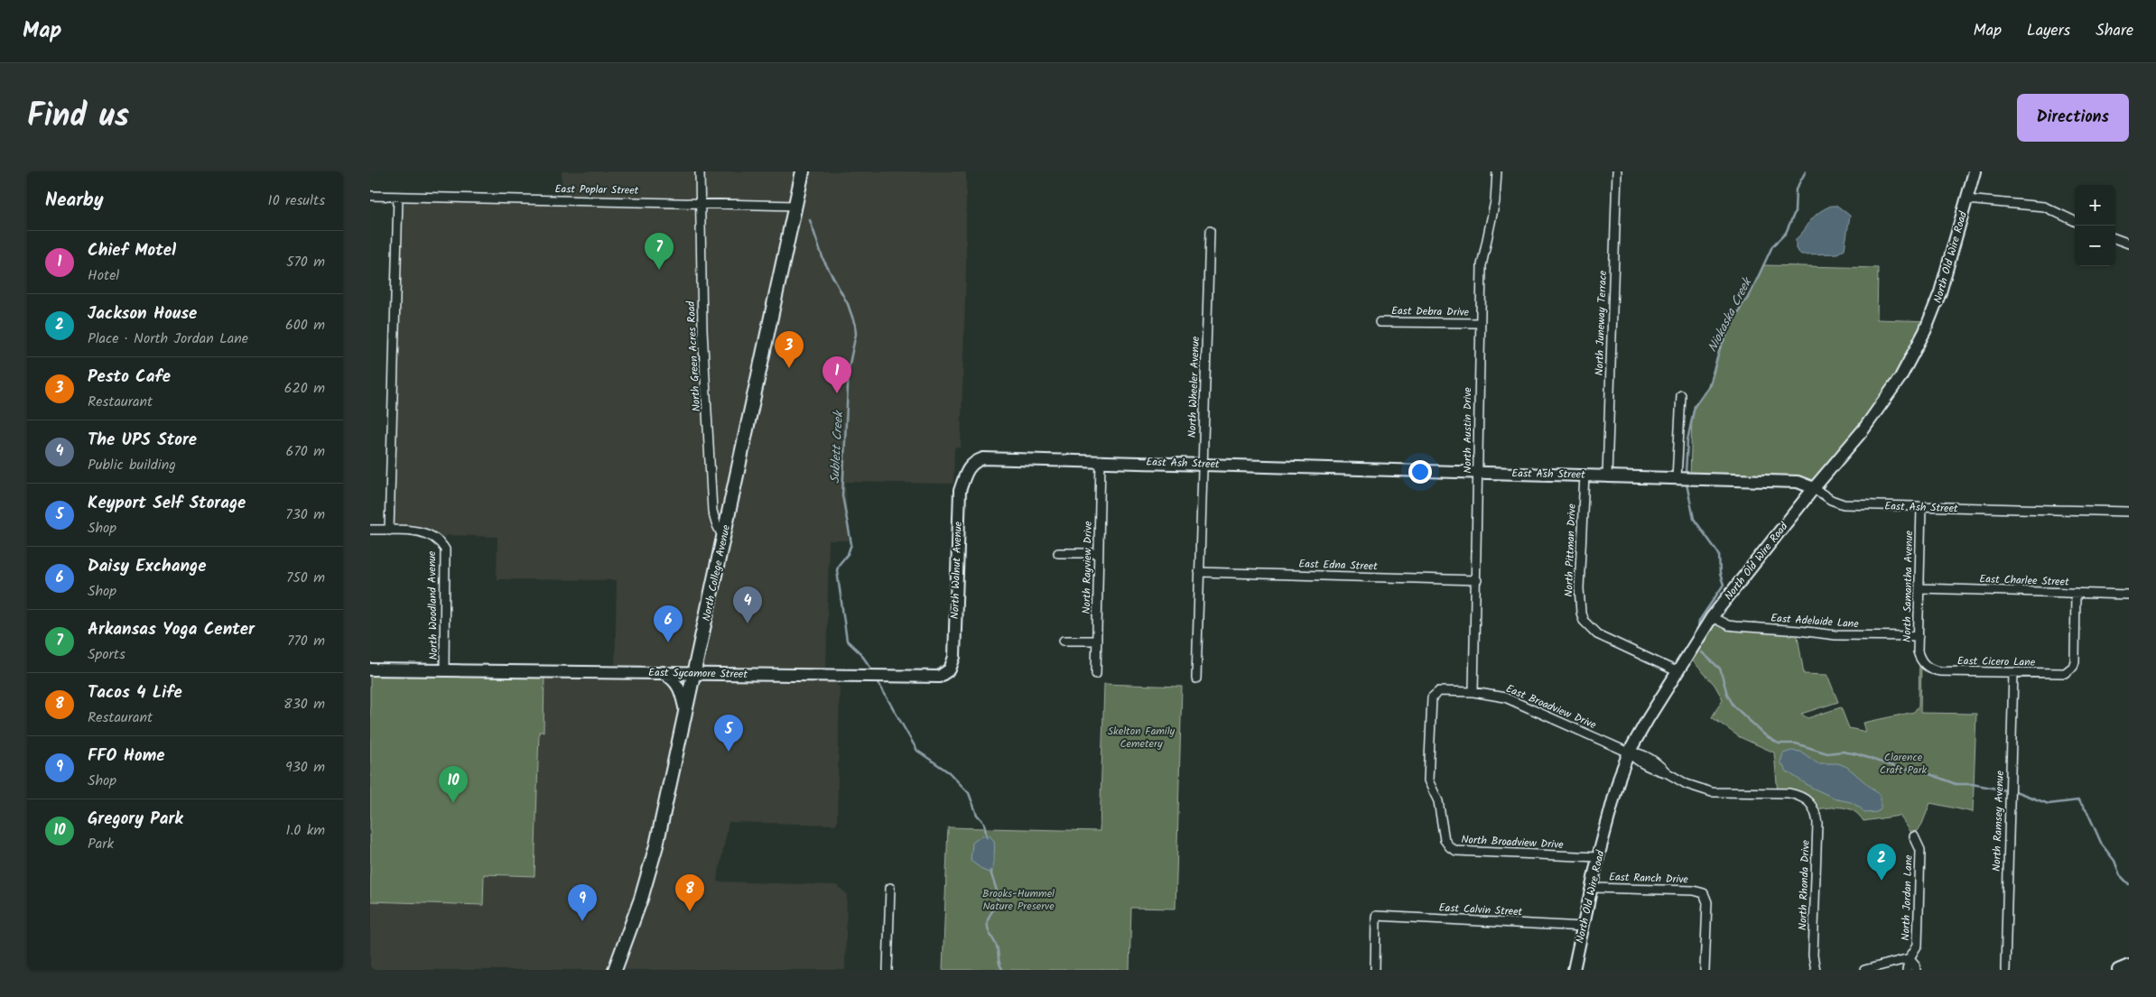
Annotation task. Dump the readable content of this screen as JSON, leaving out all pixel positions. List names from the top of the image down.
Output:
{
  "streets": {
    "main road": ["North College Avenue"],
    "street": [
      "East Poplar Street",
      "North Old Wire Road",
      "East Debra Drive",
      "North Juneway Terrace",
      "North Green Acres Road",
      "North Wheeler Avenue",
      "North Austin Drive",
      "East Ash Street",
      "North Pittman Drive",
      "East Edna Street",
      "North Rayview Drive",
      "North Walnut Avenue",
      "East Charlee Street",
      "North Samantha Avenue",
      "North Woodland Avenue",
      "East Adelaide Lane",
      "East Cicero Lane",
      "East Sycamore Street",
      "East Broadview Drive",
      "North Ramsey Avenue",
      "North Broadview Drive",
      "East Ranch Drive",
      "North Rhonda Drive",
      "North Jordan Lane",
      "East Calvin Street"
    ]
  },
  "crossings": [
    ["East Poplar Street", "North Green Acres Road"],
    ["East Poplar Street", "North College Avenue"],
    ["North Old Wire Road", "East Ash Street"],
    ["North Old Wire Road", "North Pittman Drive"],
    ["North Old Wire Road", "East Adelaide Lane"],
    ["North Old Wire Road", "East Broadview Drive"],
    ["North Old Wire Road", "North Broadview Drive"],
    ["North Old Wire Road", "East Ranch Drive"],
    ["North Old Wire Road", "East Calvin Street"],
    ["East Debra Drive", "North Austin Drive"],
    ["North Juneway Terrace", "East Ash Street"],
    ["North Green Acres Road", "North College Avenue"],
    ["North Wheeler Avenue", "East Ash Street"],
    ["North Wheeler Avenue", "East Edna Street"],
    ["North Austin Drive", "East Ash Street"],
    ["North Austin Drive", "East Edna Street"],
    ["North Austin Drive", "East Broadview Drive"],
    ["East Ash Street", "North Pittman Drive"],
    ["East Ash Street", "North Rayview Drive"],
    ["East Ash Street", "North Walnut Avenue"],
    ["East Ash Street", "North Samantha Avenue"],
    ["North Walnut Avenue", "East Sycamore Street"],
    ["North College Avenue", "East Sycamore Street"],
    ["East Charlee Street", "North Samantha Avenue"],
    ["East Charlee Street", "East Cicero Lane"],
    ["North Samantha Avenue", "East Adelaide Lane"],
    ["North Samantha Avenue", "East Cicero Lane"],
    ["North Woodland Avenue", "East Sycamore Street"],
    ["East Cicero Lane", "North Ramsey Avenue"],
    ["East Broadview Drive", "North Broadview Drive"],
    ["East Broadview Drive", "North Rhonda Drive"]
  ],
  "water": ["Niokaska Creek", "Sublett Creek"],
  "parks": ["Skelton Family Cemetery", "Clarence Craft Park", "Brooks-Hummel Nature Preserve"],
  "page": {
    "header": "Map",
    "nav": ["Map", "Layers", "Share"],
    "title": "Find us",
    "buttons": "Directions",
    "heading": ["Nearby", "10 results"],
    "map_buttons": ["+", "−"],
    "list": [
      {
        "mark": "1",
        "name": "Chief Motel",
        "note": "Hotel",
        "value": "570 m"
      },
      {
        "mark": "2",
        "name": "Jackson House",
        "note": "Place · North Jordan Lane",
        "value": "600 m"
      },
      {
        "mark": "3",
        "name": "Pesto Cafe",
        "note": "Restaurant",
        "value": "620 m"
      },
      {
        "mark": "4",
        "name": "The UPS Store",
        "note": "Public building",
        "value": "670 m"
      },
      {
        "mark": "5",
        "name": "Keyport Self Storage",
        "note": "Shop",
        "value": "730 m"
      },
      {
        "mark": "6",
        "name": "Daisy Exchange",
        "note": "Shop",
        "value": "750 m"
      },
      {
        "mark": "7",
        "name": "Arkansas Yoga Center",
        "note": "Sports",
        "value": "770 m"
      },
      {
        "mark": "8",
        "name": "Tacos 4 Life",
        "note": "Restaurant",
        "value": "830 m"
      },
      {
        "mark": "9",
        "name": "FFO Home",
        "note": "Shop",
        "value": "930 m"
      },
      {
        "mark": "10",
        "name": "Gregory Park",
        "note": "Park",
        "value": "1.0 km"
      }
    ],
    "pins": [
      "7",
      "3",
      "1",
      "4",
      "6",
      "5",
      "10",
      "2",
      "8",
      "9"
    ]
  }
}
